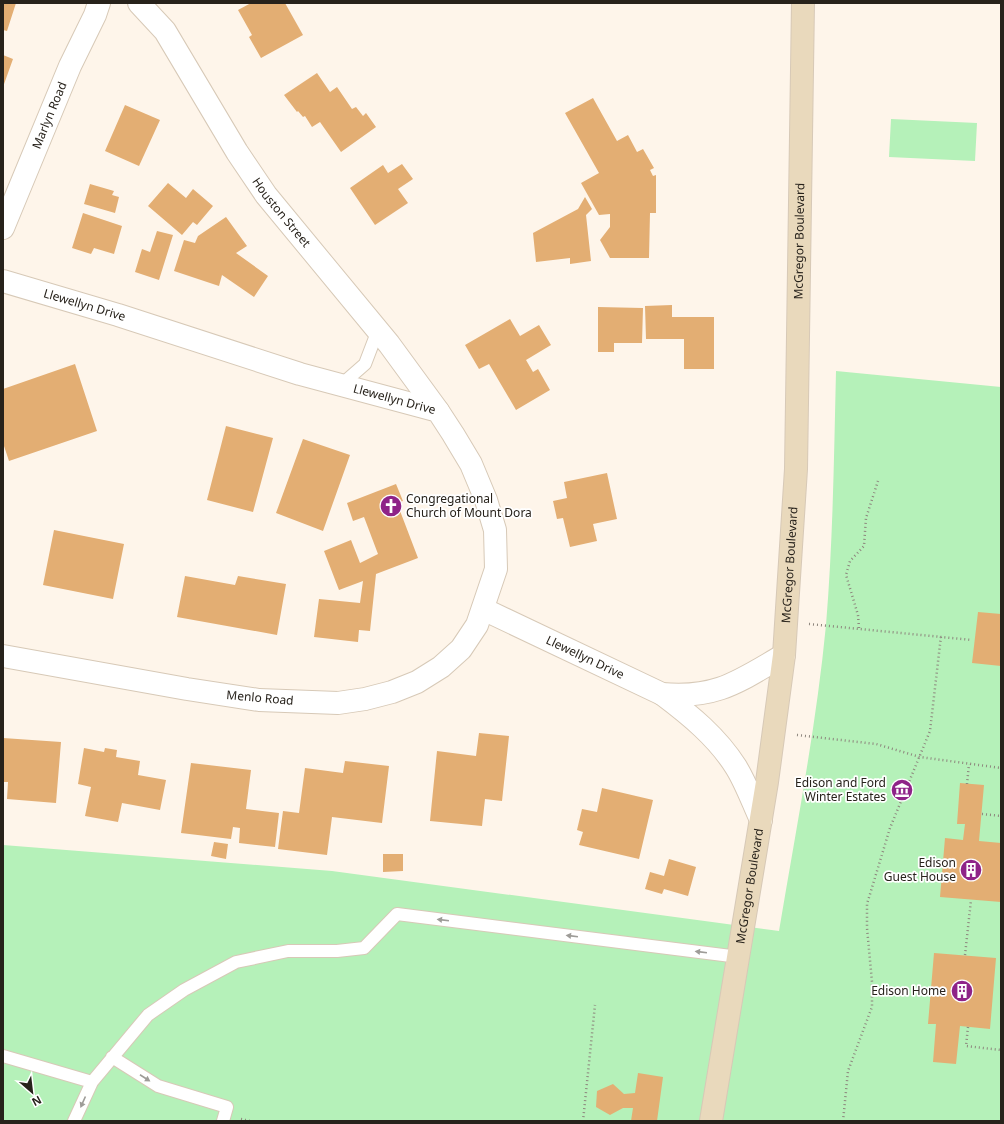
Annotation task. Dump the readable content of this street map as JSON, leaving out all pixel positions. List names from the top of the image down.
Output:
{
  "streets": {
    "main road": ["McGregor Boulevard"],
    "street": [
      "Marlyn Road",
      "Houston Street",
      "Llewellyn Drive",
      "Menlo Road"
    ]
  },
  "crossings": [
    ["Houston Street", "Llewellyn Drive"],
    ["McGregor Boulevard", "Llewellyn Drive"],
    ["Llewellyn Drive", "Menlo Road"]
  ],
  "places": {
    "church": ["Congregational Church of Mount Dora"],
    "museum": ["Edison and Ford Winter Estates"],
    "building": ["Edison Guest House", "Edison Home"]
  },
  "north": "bottom right"
}
